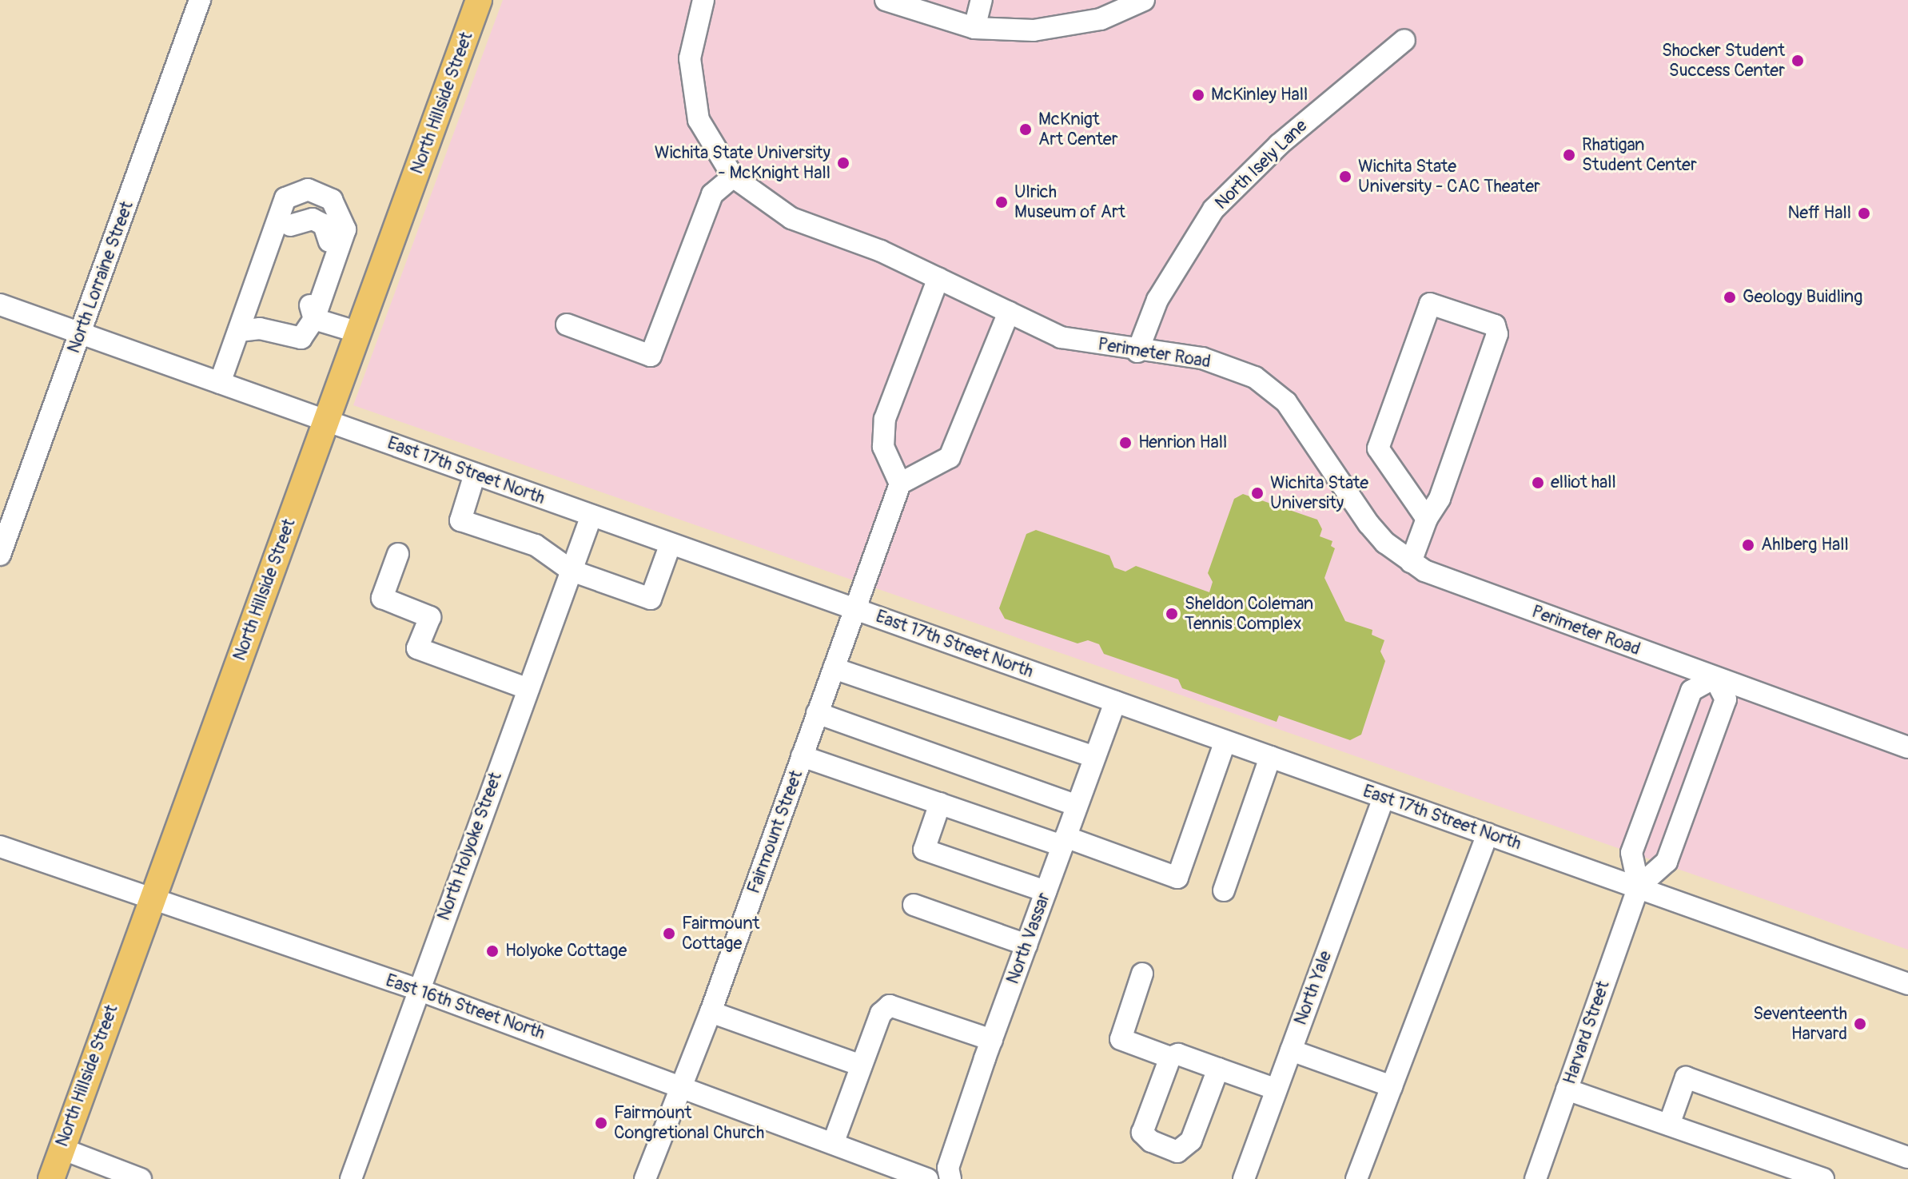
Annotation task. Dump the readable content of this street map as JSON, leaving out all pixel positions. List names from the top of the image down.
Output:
{
  "streets": {
    "main road": ["North Hillside Street"],
    "street": [
      "North Isely Lane",
      "North Lorraine Street",
      "Perimeter Road",
      "East 17th Street North",
      "Fairmount Street",
      "North Holyoke Street",
      "North Vassar",
      "North Yale",
      "East 16th Street North",
      "Harvard Street"
    ]
  },
  "crossings": [
    ["North Hillside Street", "East 17th Street North"],
    ["North Hillside Street", "East 16th Street North"],
    ["North Isely Lane", "Perimeter Road"],
    ["North Lorraine Street", "East 17th Street North"],
    ["East 17th Street North", "Fairmount Street"],
    ["East 17th Street North", "North Holyoke Street"],
    ["East 17th Street North", "North Vassar"],
    ["East 17th Street North", "North Yale"],
    ["East 17th Street North", "Harvard Street"],
    ["Fairmount Street", "East 16th Street North"],
    ["North Holyoke Street", "East 16th Street North"]
  ],
  "places": [
    "Shocker Student Success Center",
    "McKinley Hall",
    "McKnigt Art Center",
    "Rhatigan Student Center",
    "Wichita State University - McKnight Hall",
    "Wichita State University - CAC Theater",
    "Ulrich Museum of Art",
    "Neff Hall",
    "Geology Buidling",
    "Henrion Hall",
    "elliot hall",
    "Wichita State University",
    "Ahlberg Hall",
    "Sheldon Coleman Tennis Complex",
    "Fairmount Cottage",
    "Holyoke Cottage",
    "Seventeenth Harvard",
    "Fairmount Congretional Church"
  ]
}
